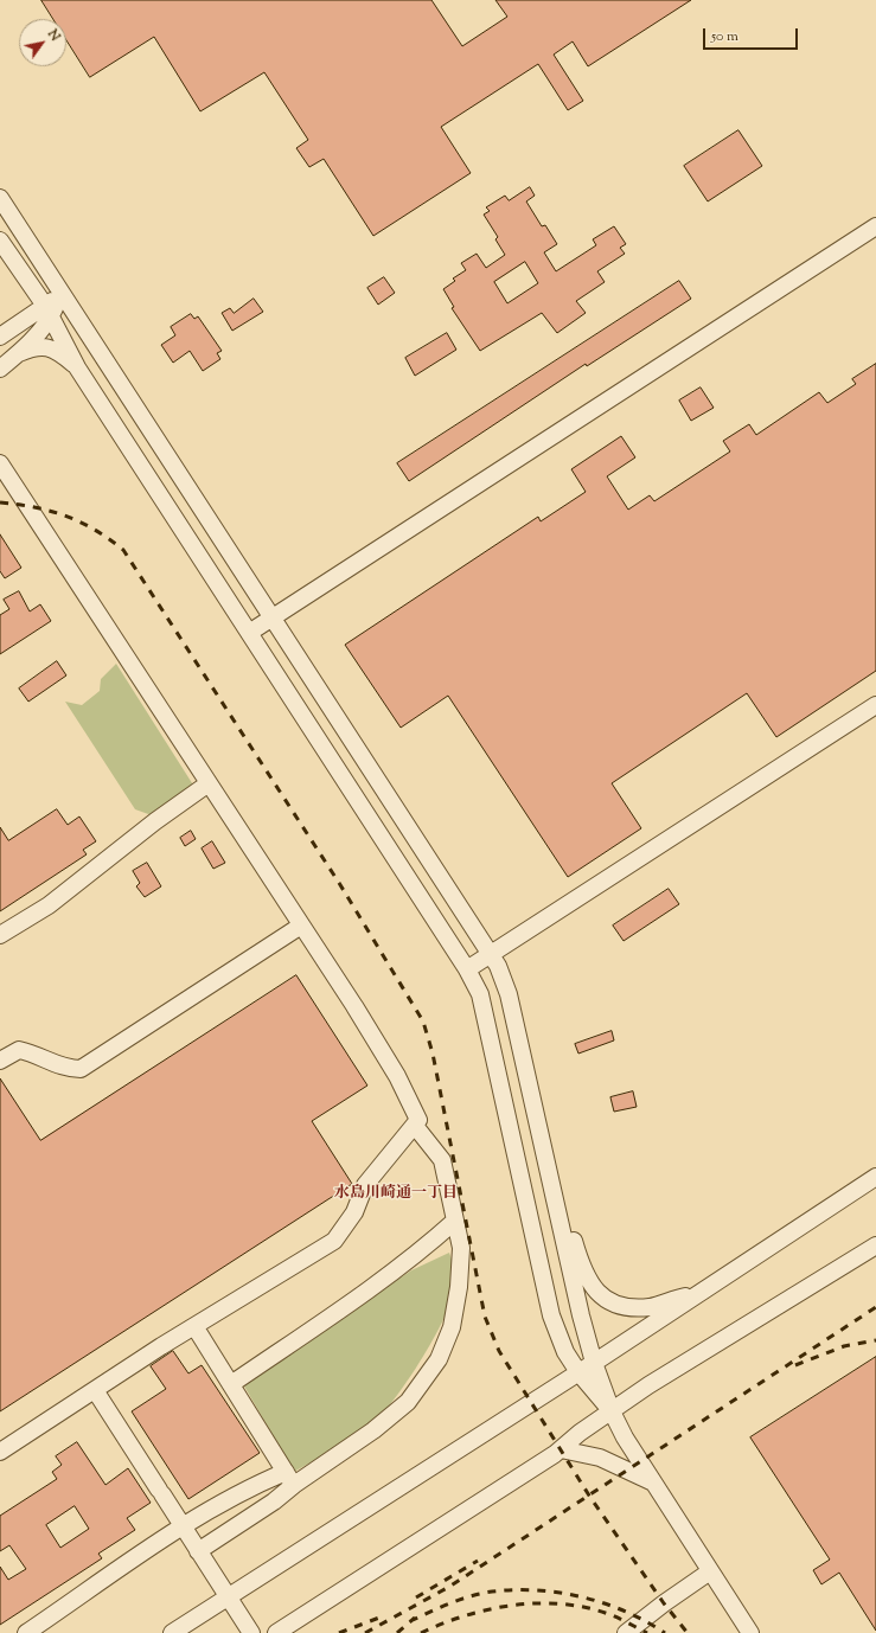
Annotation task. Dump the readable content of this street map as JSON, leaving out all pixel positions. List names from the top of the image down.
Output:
{
  "districts": ["水島川崎通一丁目"],
  "scale_bar": "50 m",
  "north": "top right"
}
